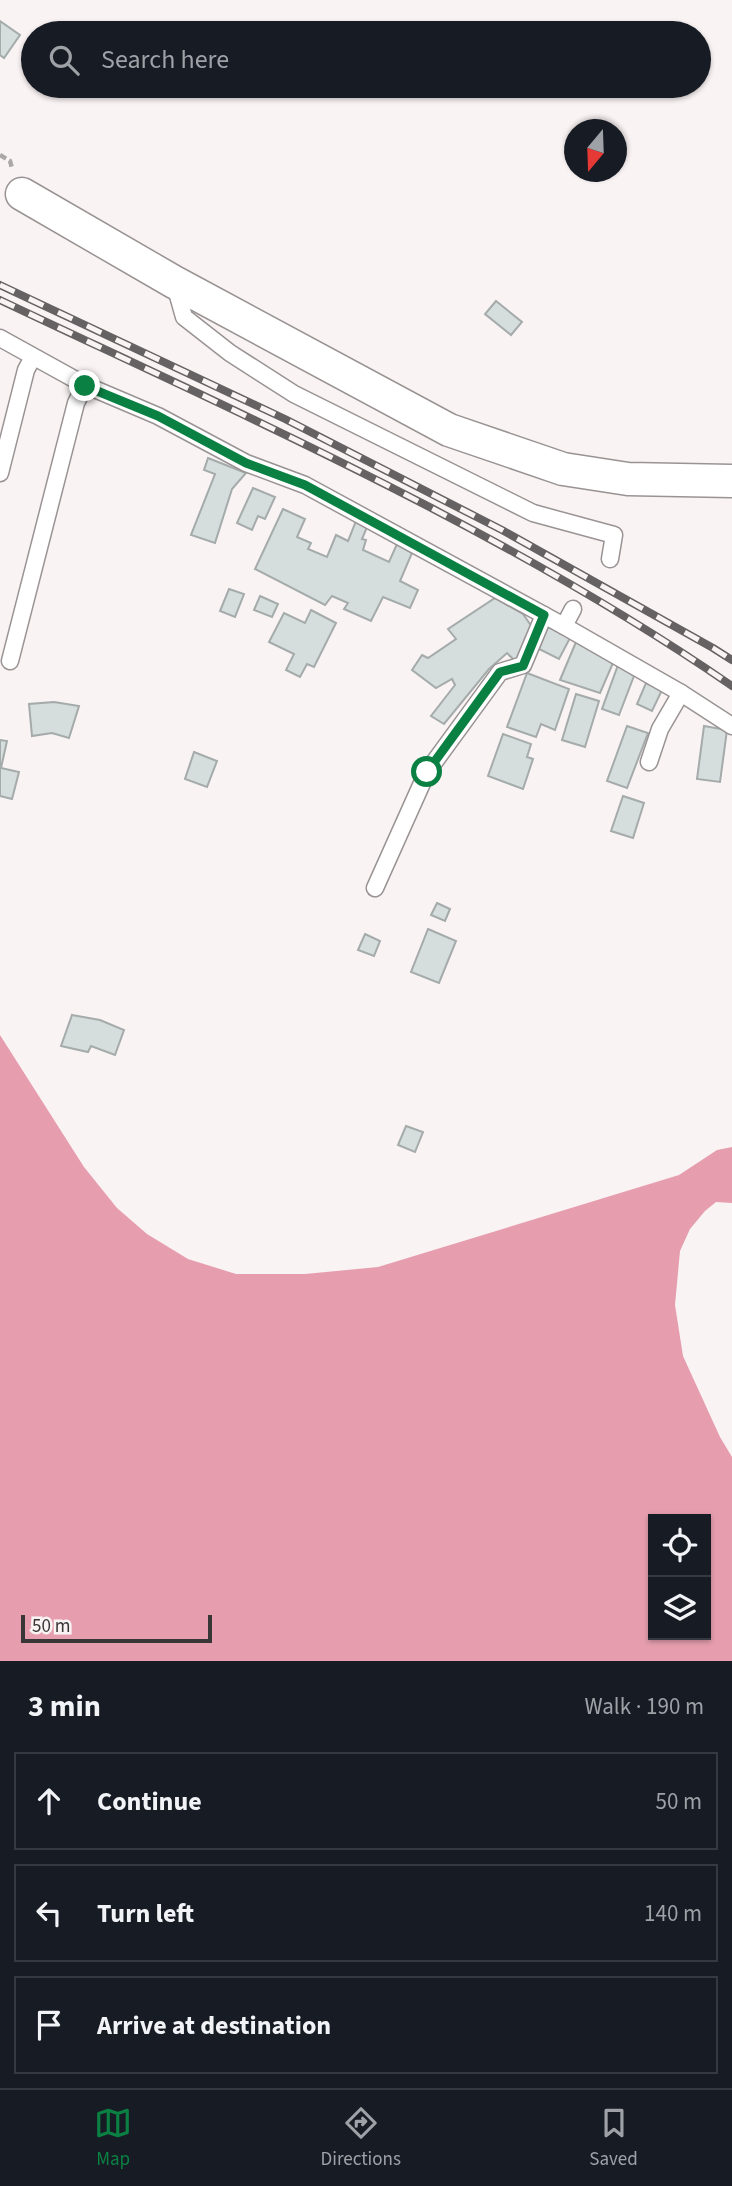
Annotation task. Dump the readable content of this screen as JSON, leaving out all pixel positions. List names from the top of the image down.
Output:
{
  "scale_bar": "50 m",
  "north": "bottom",
  "page": {
    "search": "Search here",
    "scale": "50 m",
    "heading": ["3 min", "Walk · 190 m"],
    "list": [
      ["Continue", "50 m"],
      ["Turn left", "140 m"],
      "Arrive at destination"
    ],
    "nav": ["Map", "Directions", "Saved"]
  }
}
